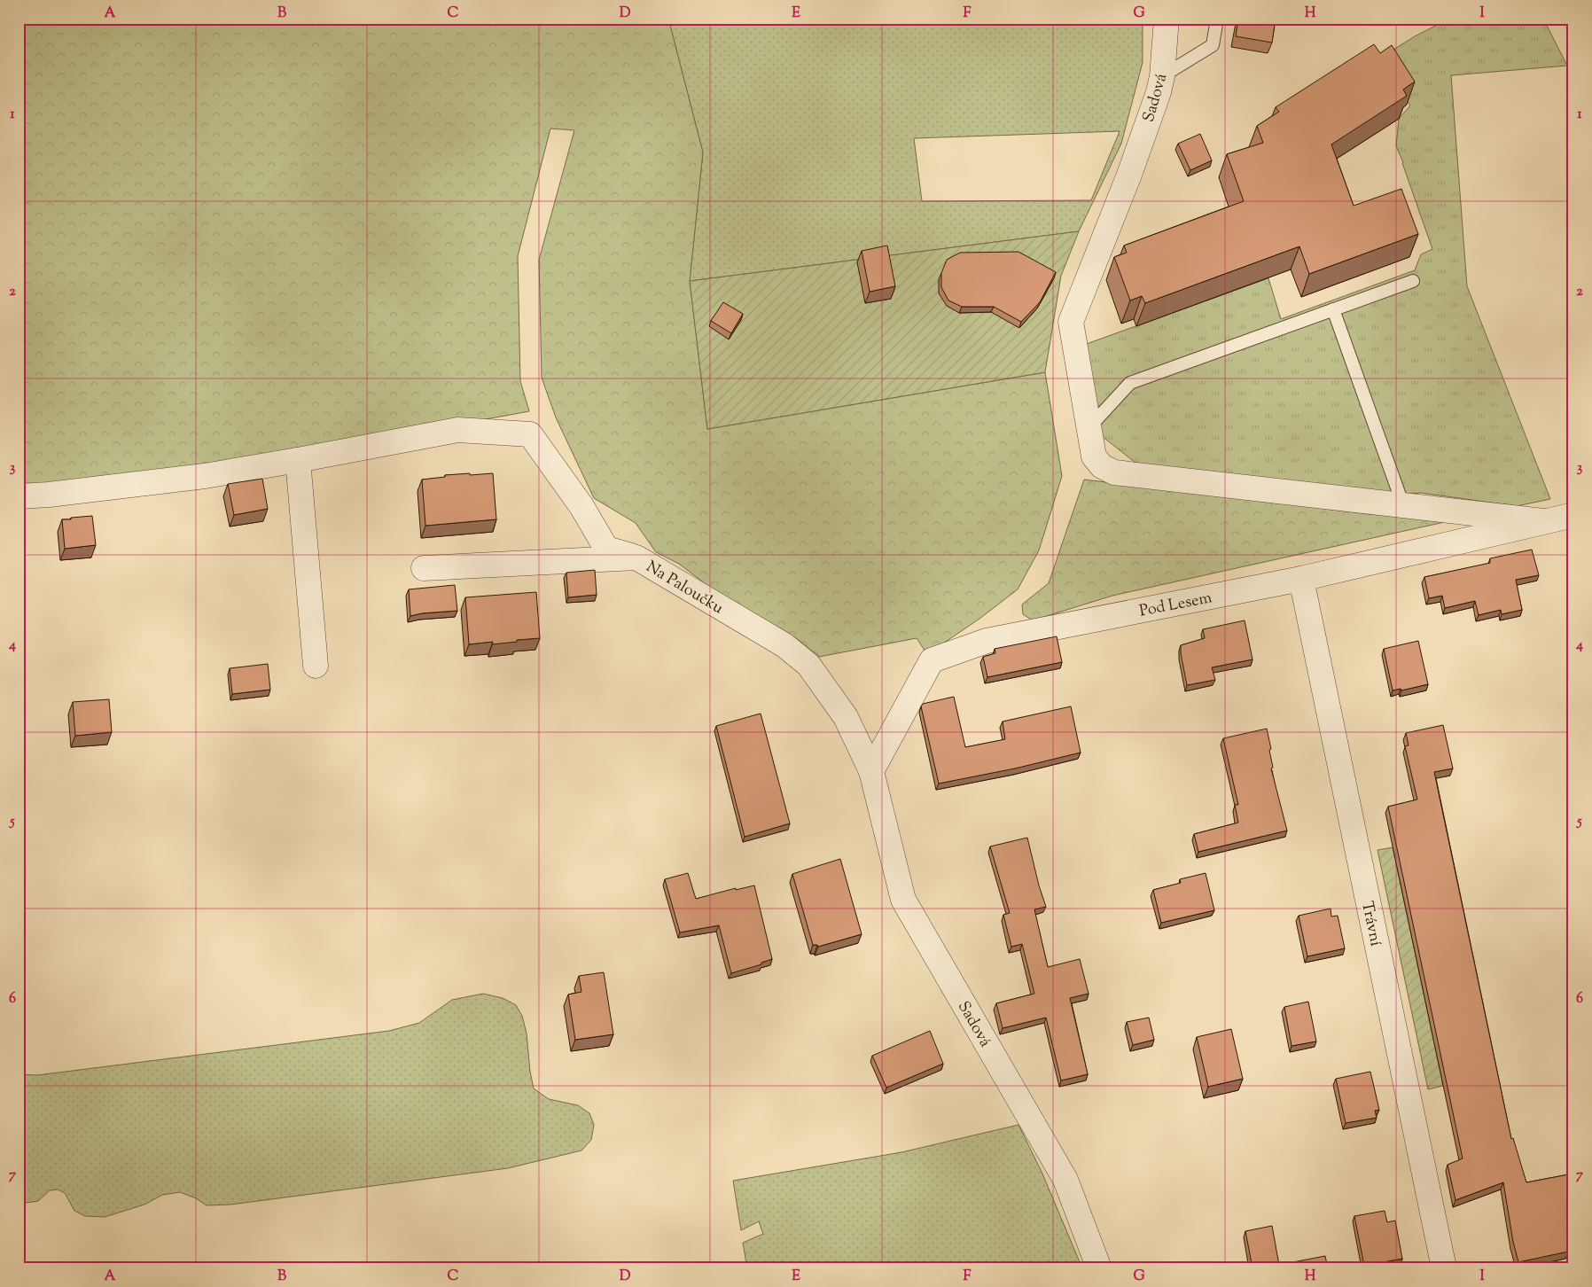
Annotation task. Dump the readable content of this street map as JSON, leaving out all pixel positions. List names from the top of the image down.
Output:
{
  "streets": {
    "street": [
      "Sadová",
      "Na Paloučku",
      "Pod Lesem",
      "Trávní"
    ]
  },
  "crossings": [
    ["Sadová", "Na Paloučku"],
    ["Sadová", "Pod Lesem"],
    ["Na Paloučku", "Pod Lesem"],
    ["Pod Lesem", "Trávní"]
  ],
  "grid": {
    "columns": [
      "A",
      "B",
      "C",
      "D",
      "E",
      "F",
      "G",
      "H",
      "I"
    ],
    "rows": [
      "1",
      "2",
      "3",
      "4",
      "5",
      "6",
      "7"
    ]
  }
}
